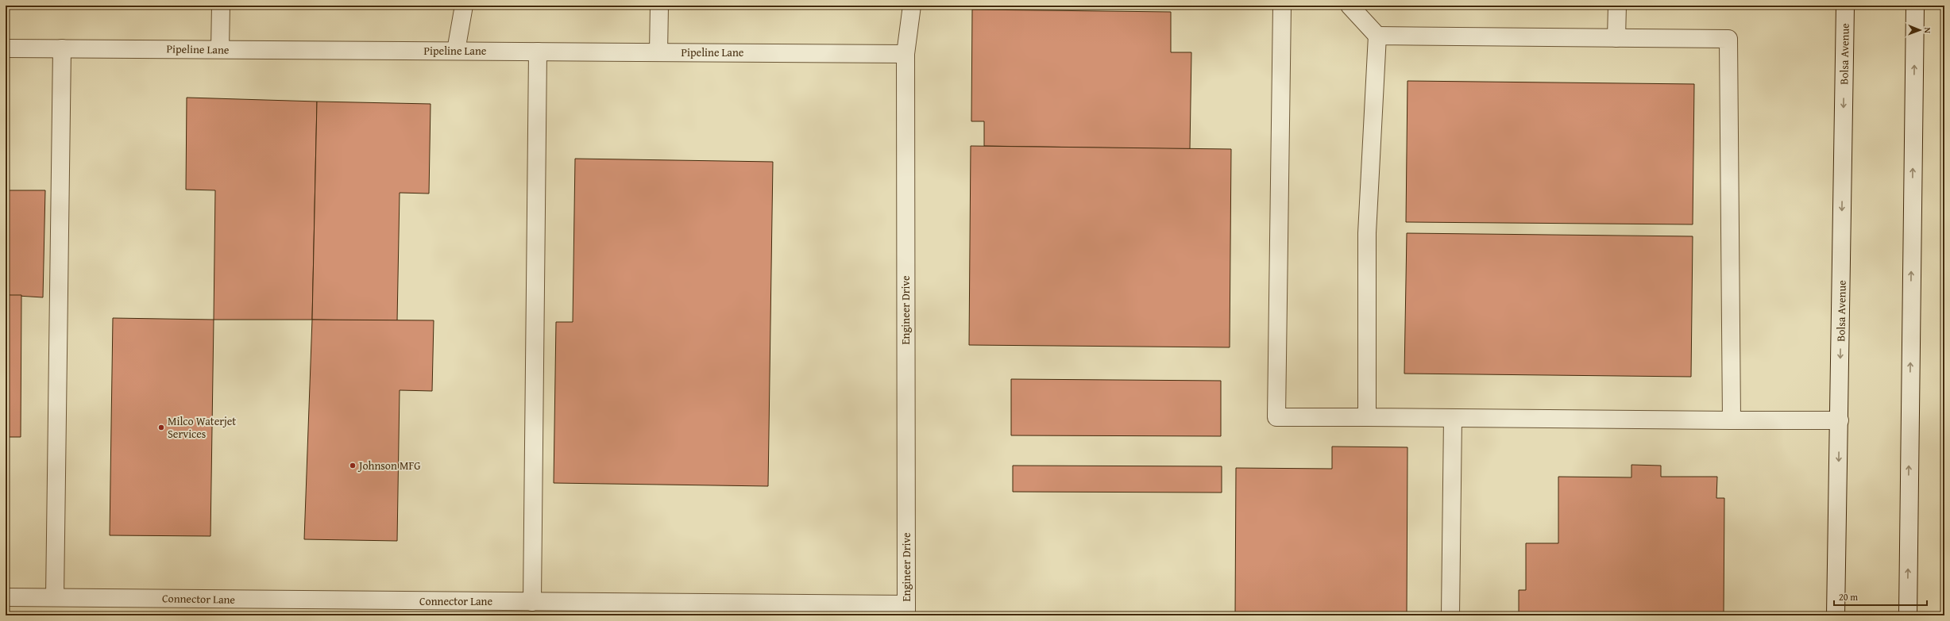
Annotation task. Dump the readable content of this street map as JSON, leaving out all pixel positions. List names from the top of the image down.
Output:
{
  "streets": {
    "street": [
      "Pipeline Lane",
      "Bolsa Avenue",
      "Engineer Drive",
      "Connector Lane"
    ]
  },
  "crossings": [
    ["Pipeline Lane", "Engineer Drive"],
    ["Engineer Drive", "Connector Lane"]
  ],
  "places": ["Milco Waterjet Services", "Johnson MFG"],
  "scale_bar": "20 m",
  "north": "right"
}
